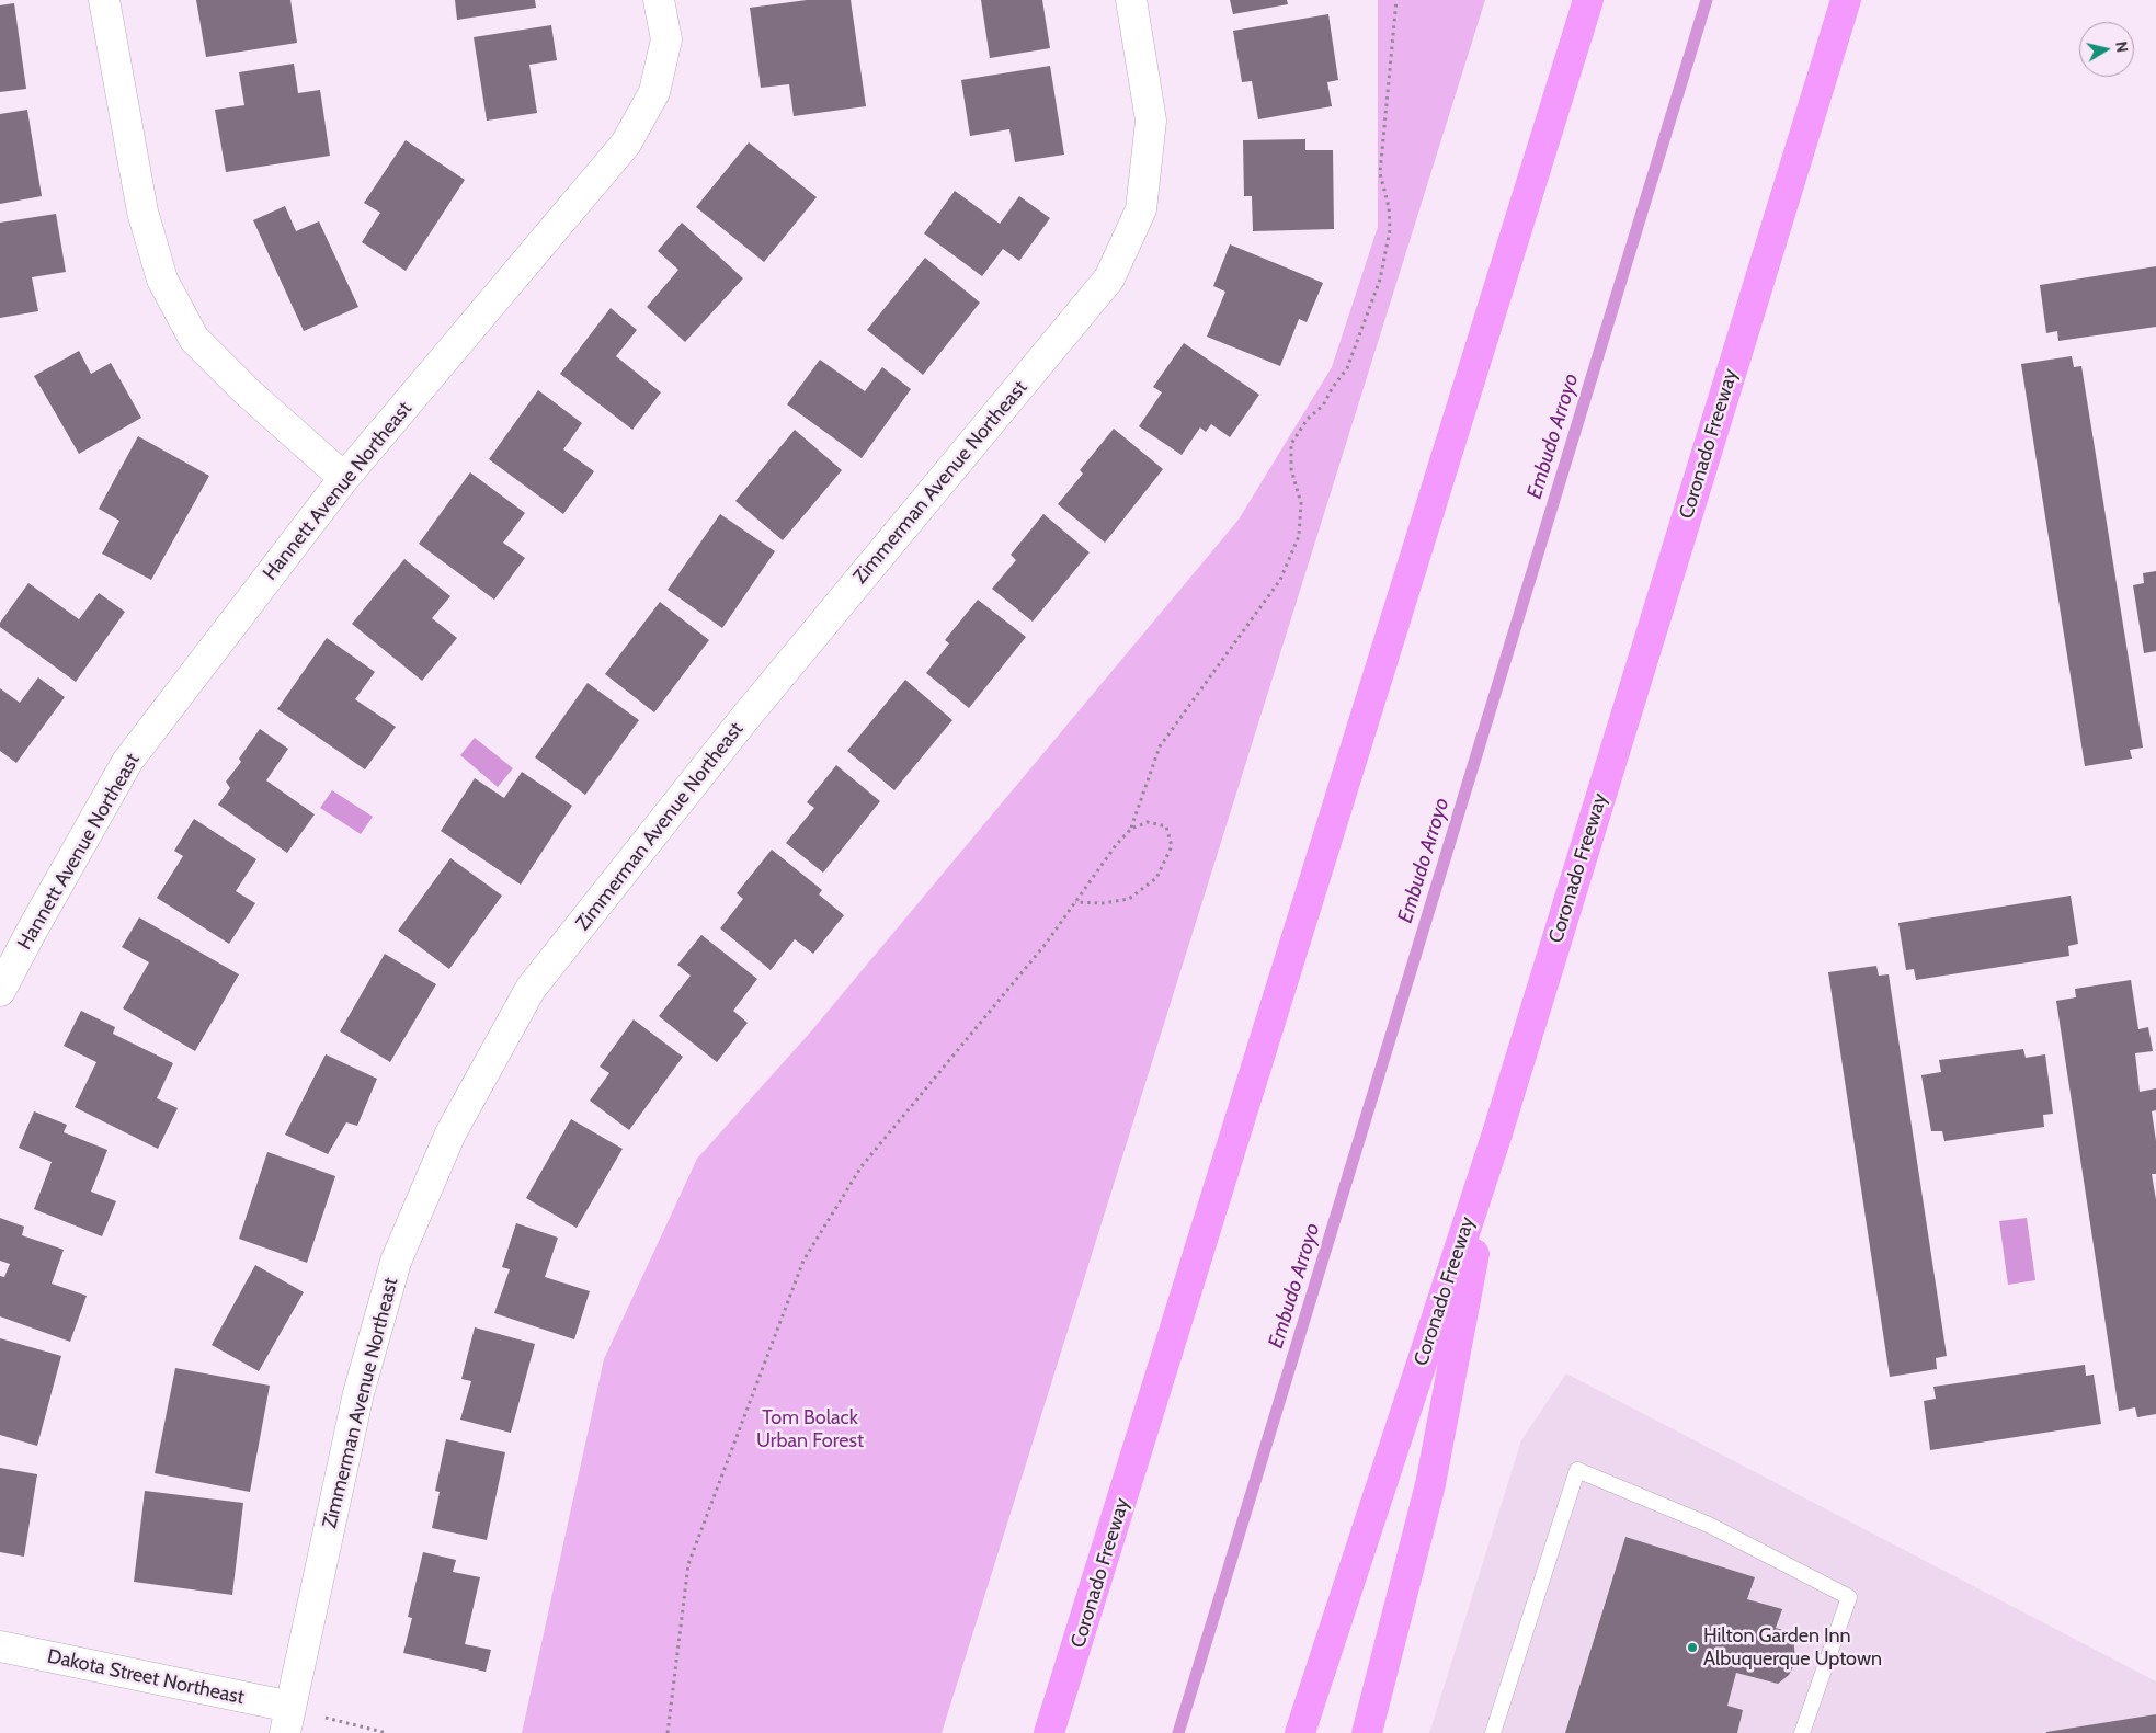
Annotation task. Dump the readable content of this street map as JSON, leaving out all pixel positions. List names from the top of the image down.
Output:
{
  "streets": {
    "highway": ["Coronado Freeway"],
    "street": ["Zimmerman Avenue Northeast", "Hannett Avenue Northeast", "Dakota Street Northeast"]
  },
  "crossings": [
    ["Zimmerman Avenue Northeast", "Dakota Street Northeast"]
  ],
  "water": ["Embudo Arroyo"],
  "parks": ["Tom Bolack Urban Forest"],
  "places": ["Hilton Garden Inn Albuquerque Uptown"],
  "north": "right"
}
